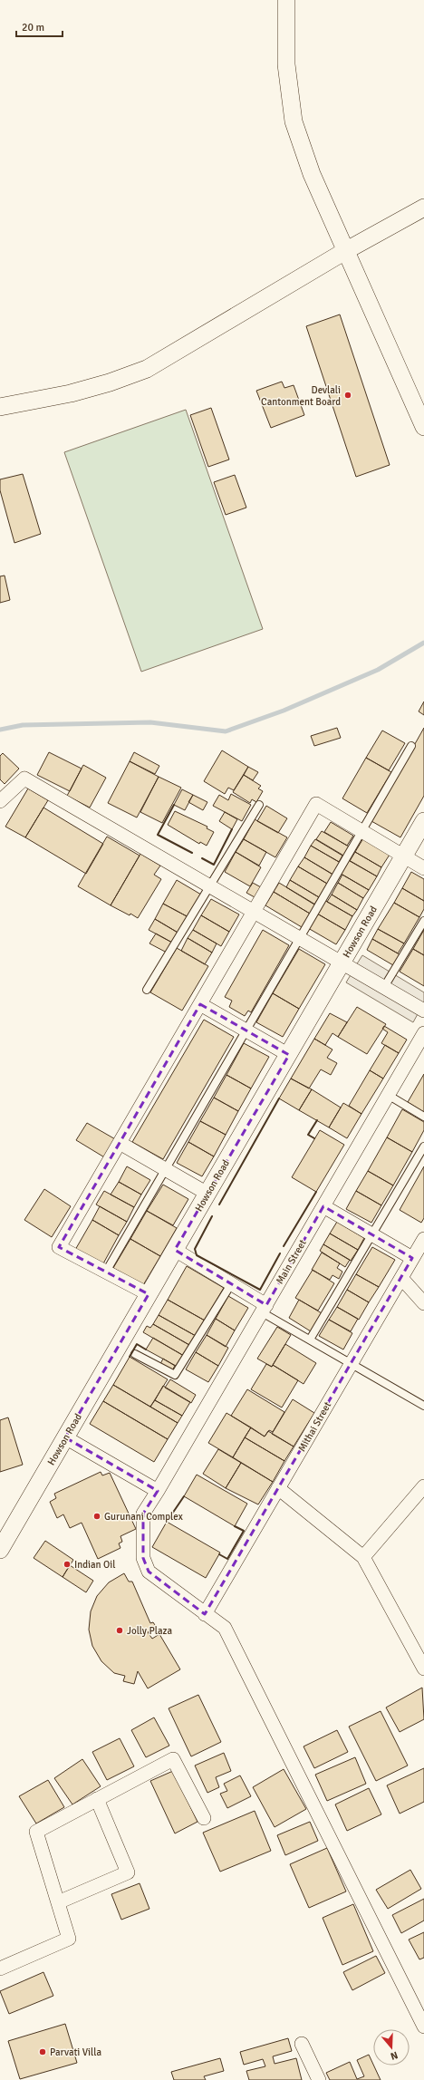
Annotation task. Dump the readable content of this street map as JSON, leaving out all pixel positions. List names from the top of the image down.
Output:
{
  "streets": {
    "street": ["Howson Road", "Main Street", "Mithai Street"]
  },
  "crossings": [
    ["Main Street", "Mithai Street"]
  ],
  "places": [
    "Devlali Cantonment Board",
    "Gurunani Complex",
    "Indian Oil",
    "Jolly Plaza",
    "Parvati Villa"
  ],
  "scale_bar": "20 m",
  "north": "bottom"
}
